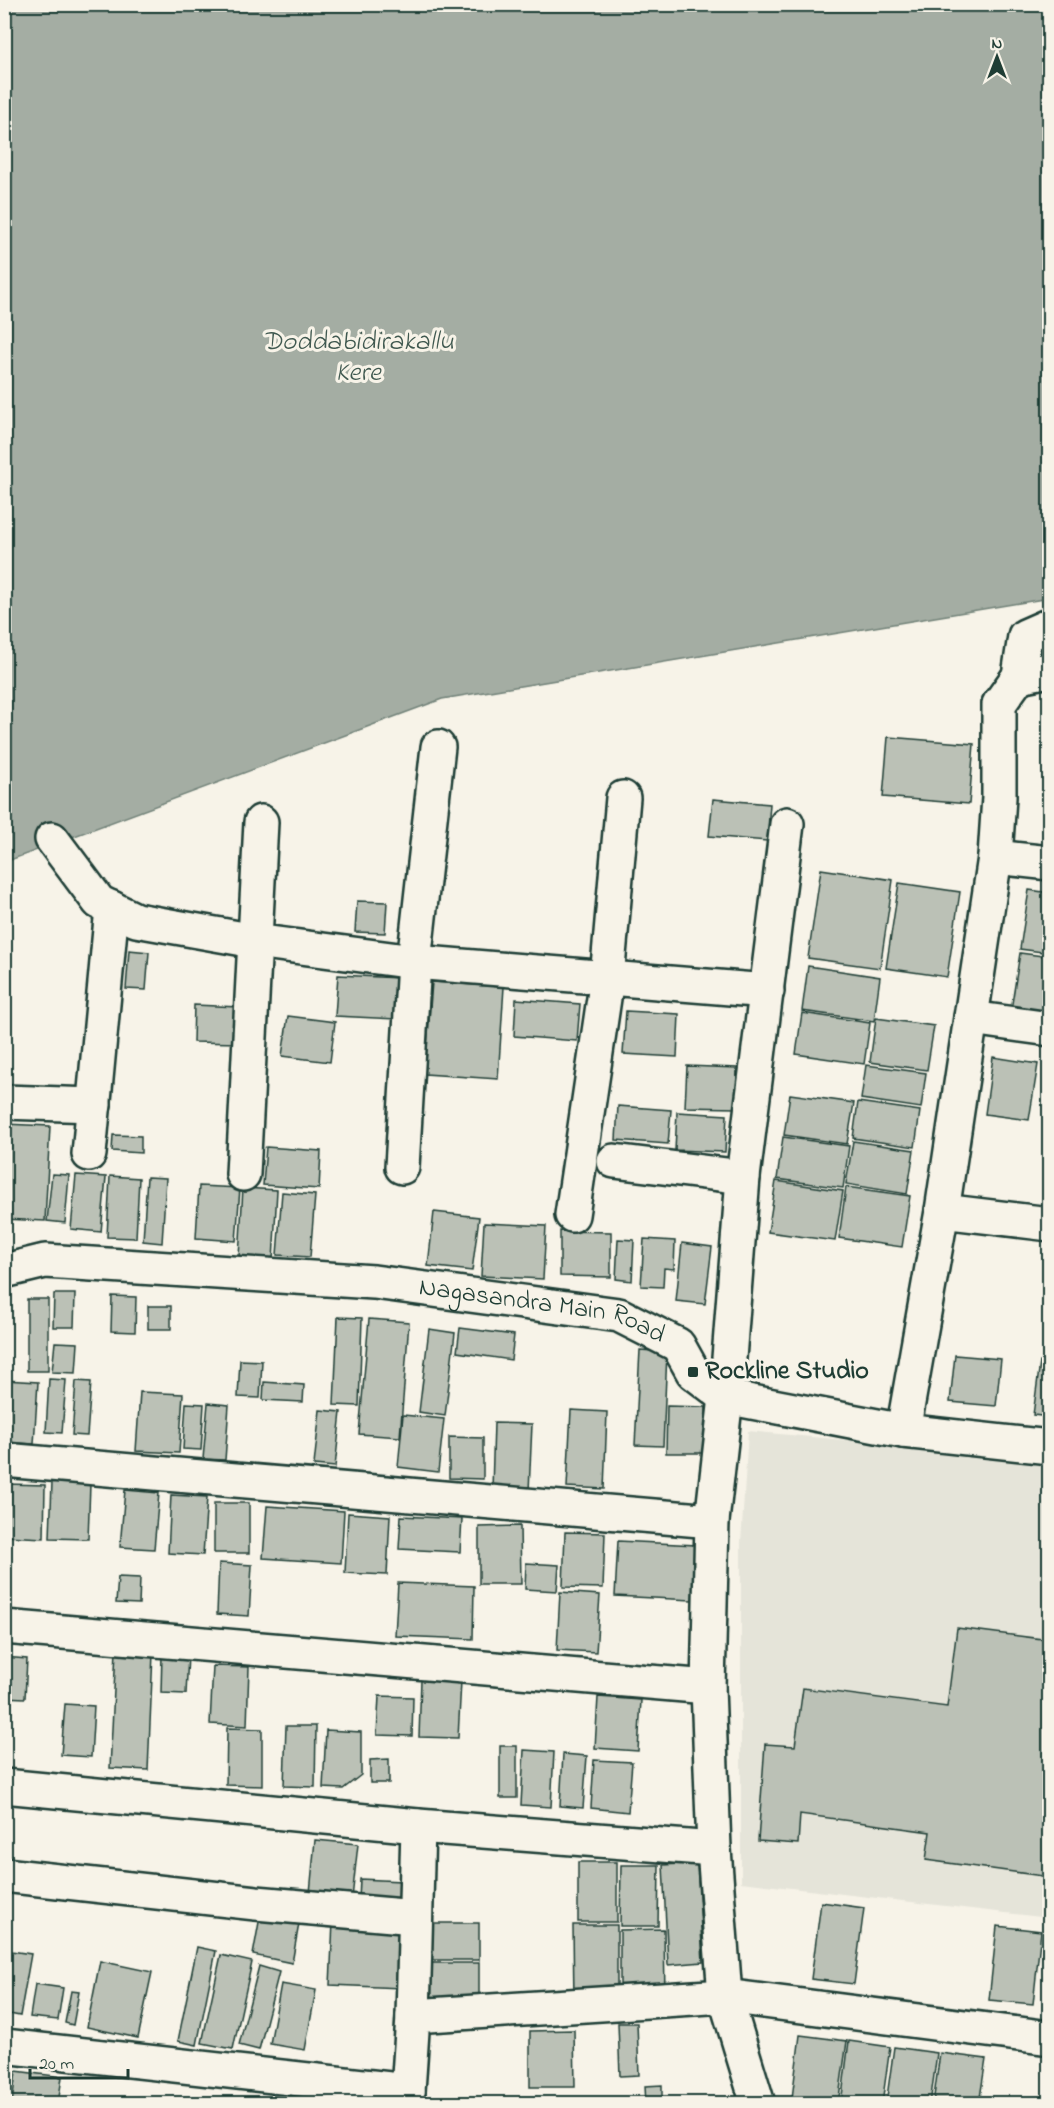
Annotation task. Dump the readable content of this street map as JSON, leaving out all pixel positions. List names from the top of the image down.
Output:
{
  "streets": {
    "street": ["Nagasandra Main Road"]
  },
  "water": ["Doddabidirakallu Kere"],
  "places": {
    "transit": ["Rockline Studio"]
  },
  "scale_bar": "20 m",
  "north": "top"
}
